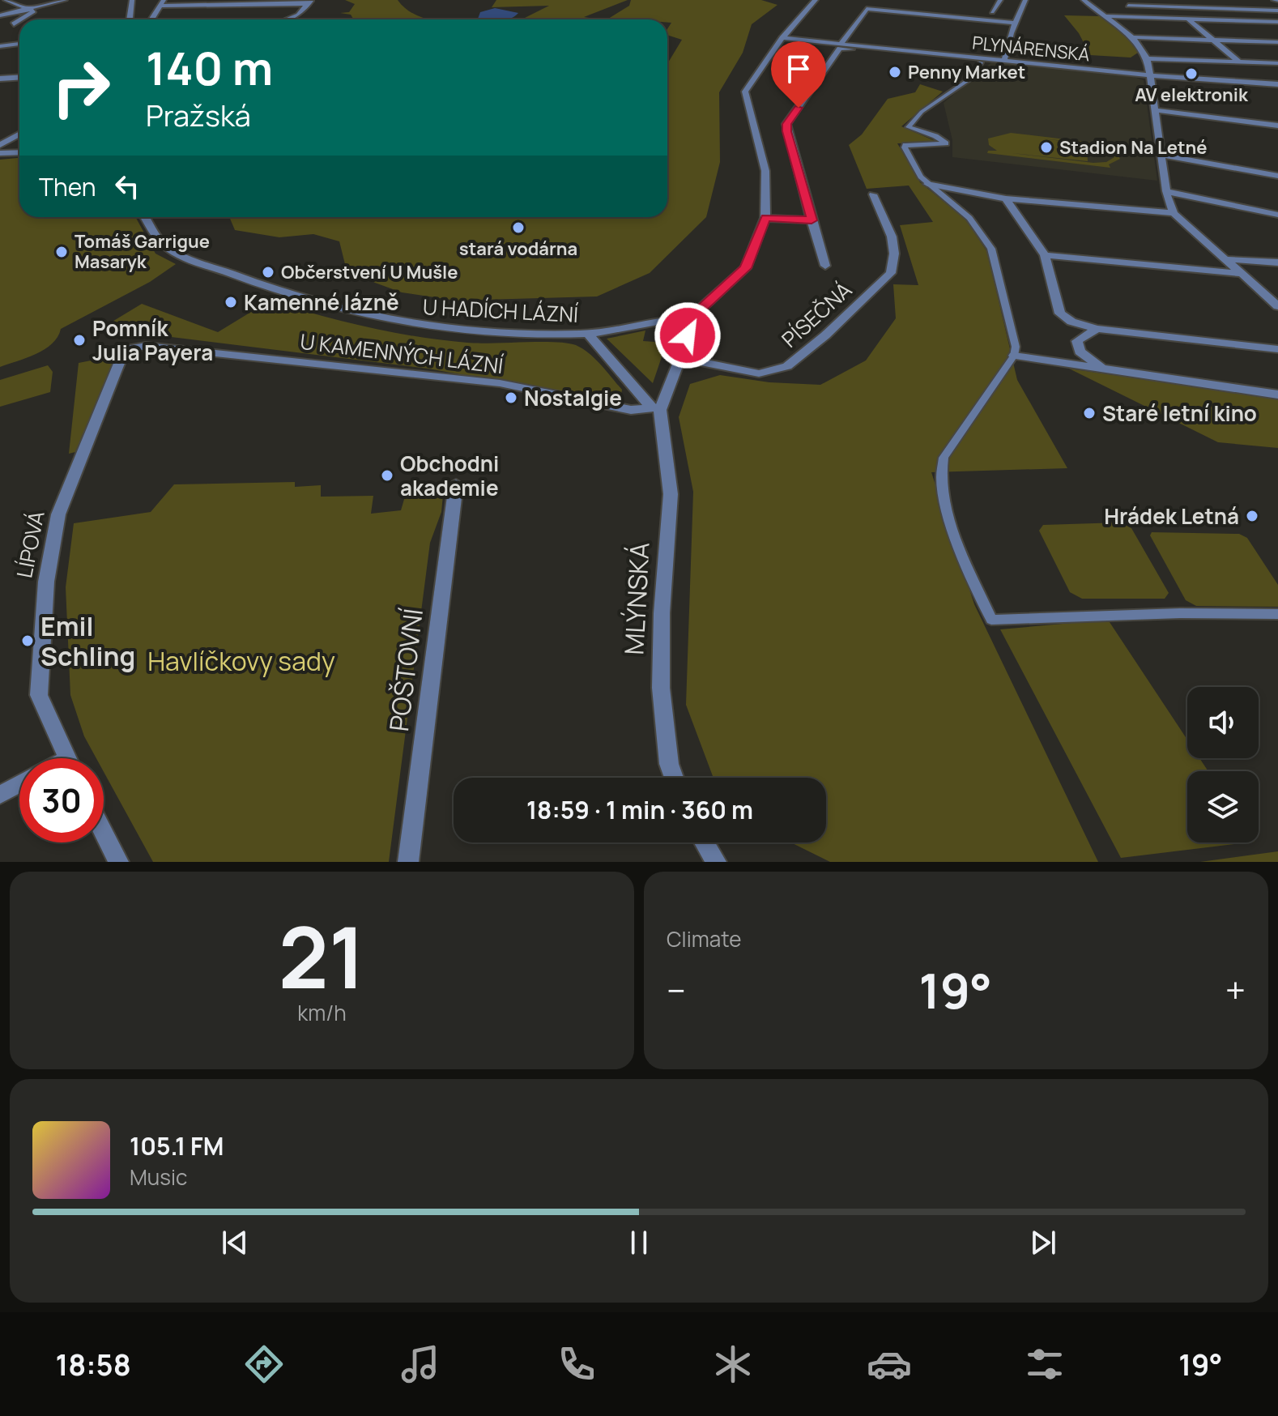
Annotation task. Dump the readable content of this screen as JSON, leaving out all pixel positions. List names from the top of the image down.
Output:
{
  "streets": {
    "street": [
      "PLYNÁRENSKÁ",
      "U HADÍCH LÁZNÍ",
      "PÍSEČNÁ",
      "U KAMENNÝCH LÁZNÍ",
      "LÍPOVÁ",
      "MLÝNSKÁ",
      "POŠTOVNÍ"
    ]
  },
  "crossings": [
    ["U KAMENNÝCH LÁZNÍ", "LÍPOVÁ"],
    ["U KAMENNÝCH LÁZNÍ", "MLÝNSKÁ"]
  ],
  "parks": ["Havlíčkovy sady"],
  "places": [
    "Penny Market",
    "AV elektronik",
    "Stadion Na Letné",
    "stará vodárna",
    "Tomáš Garrigue Masaryk",
    "Občerstvení U Mušle",
    "Kamenné lázně",
    "Pomník Julia Payera",
    "Nostalgie",
    "Staré letní kino",
    "Obchodni akademie",
    "Hrádek Letná",
    "Emil Schling"
  ],
  "page": {
    "turn": ["140 m", "Pražská"],
    "then": "Then",
    "limit": "30",
    "trip": "18:59 · 1 min · 360 m",
    "tile": [
      ["21", "km/h"],
      "Climate"
    ],
    "heat": ["−", "19°", "+"],
    "song": ["105.1 FM", "Music"],
    "tabs": ["18:58", "19°"]
  }
}
